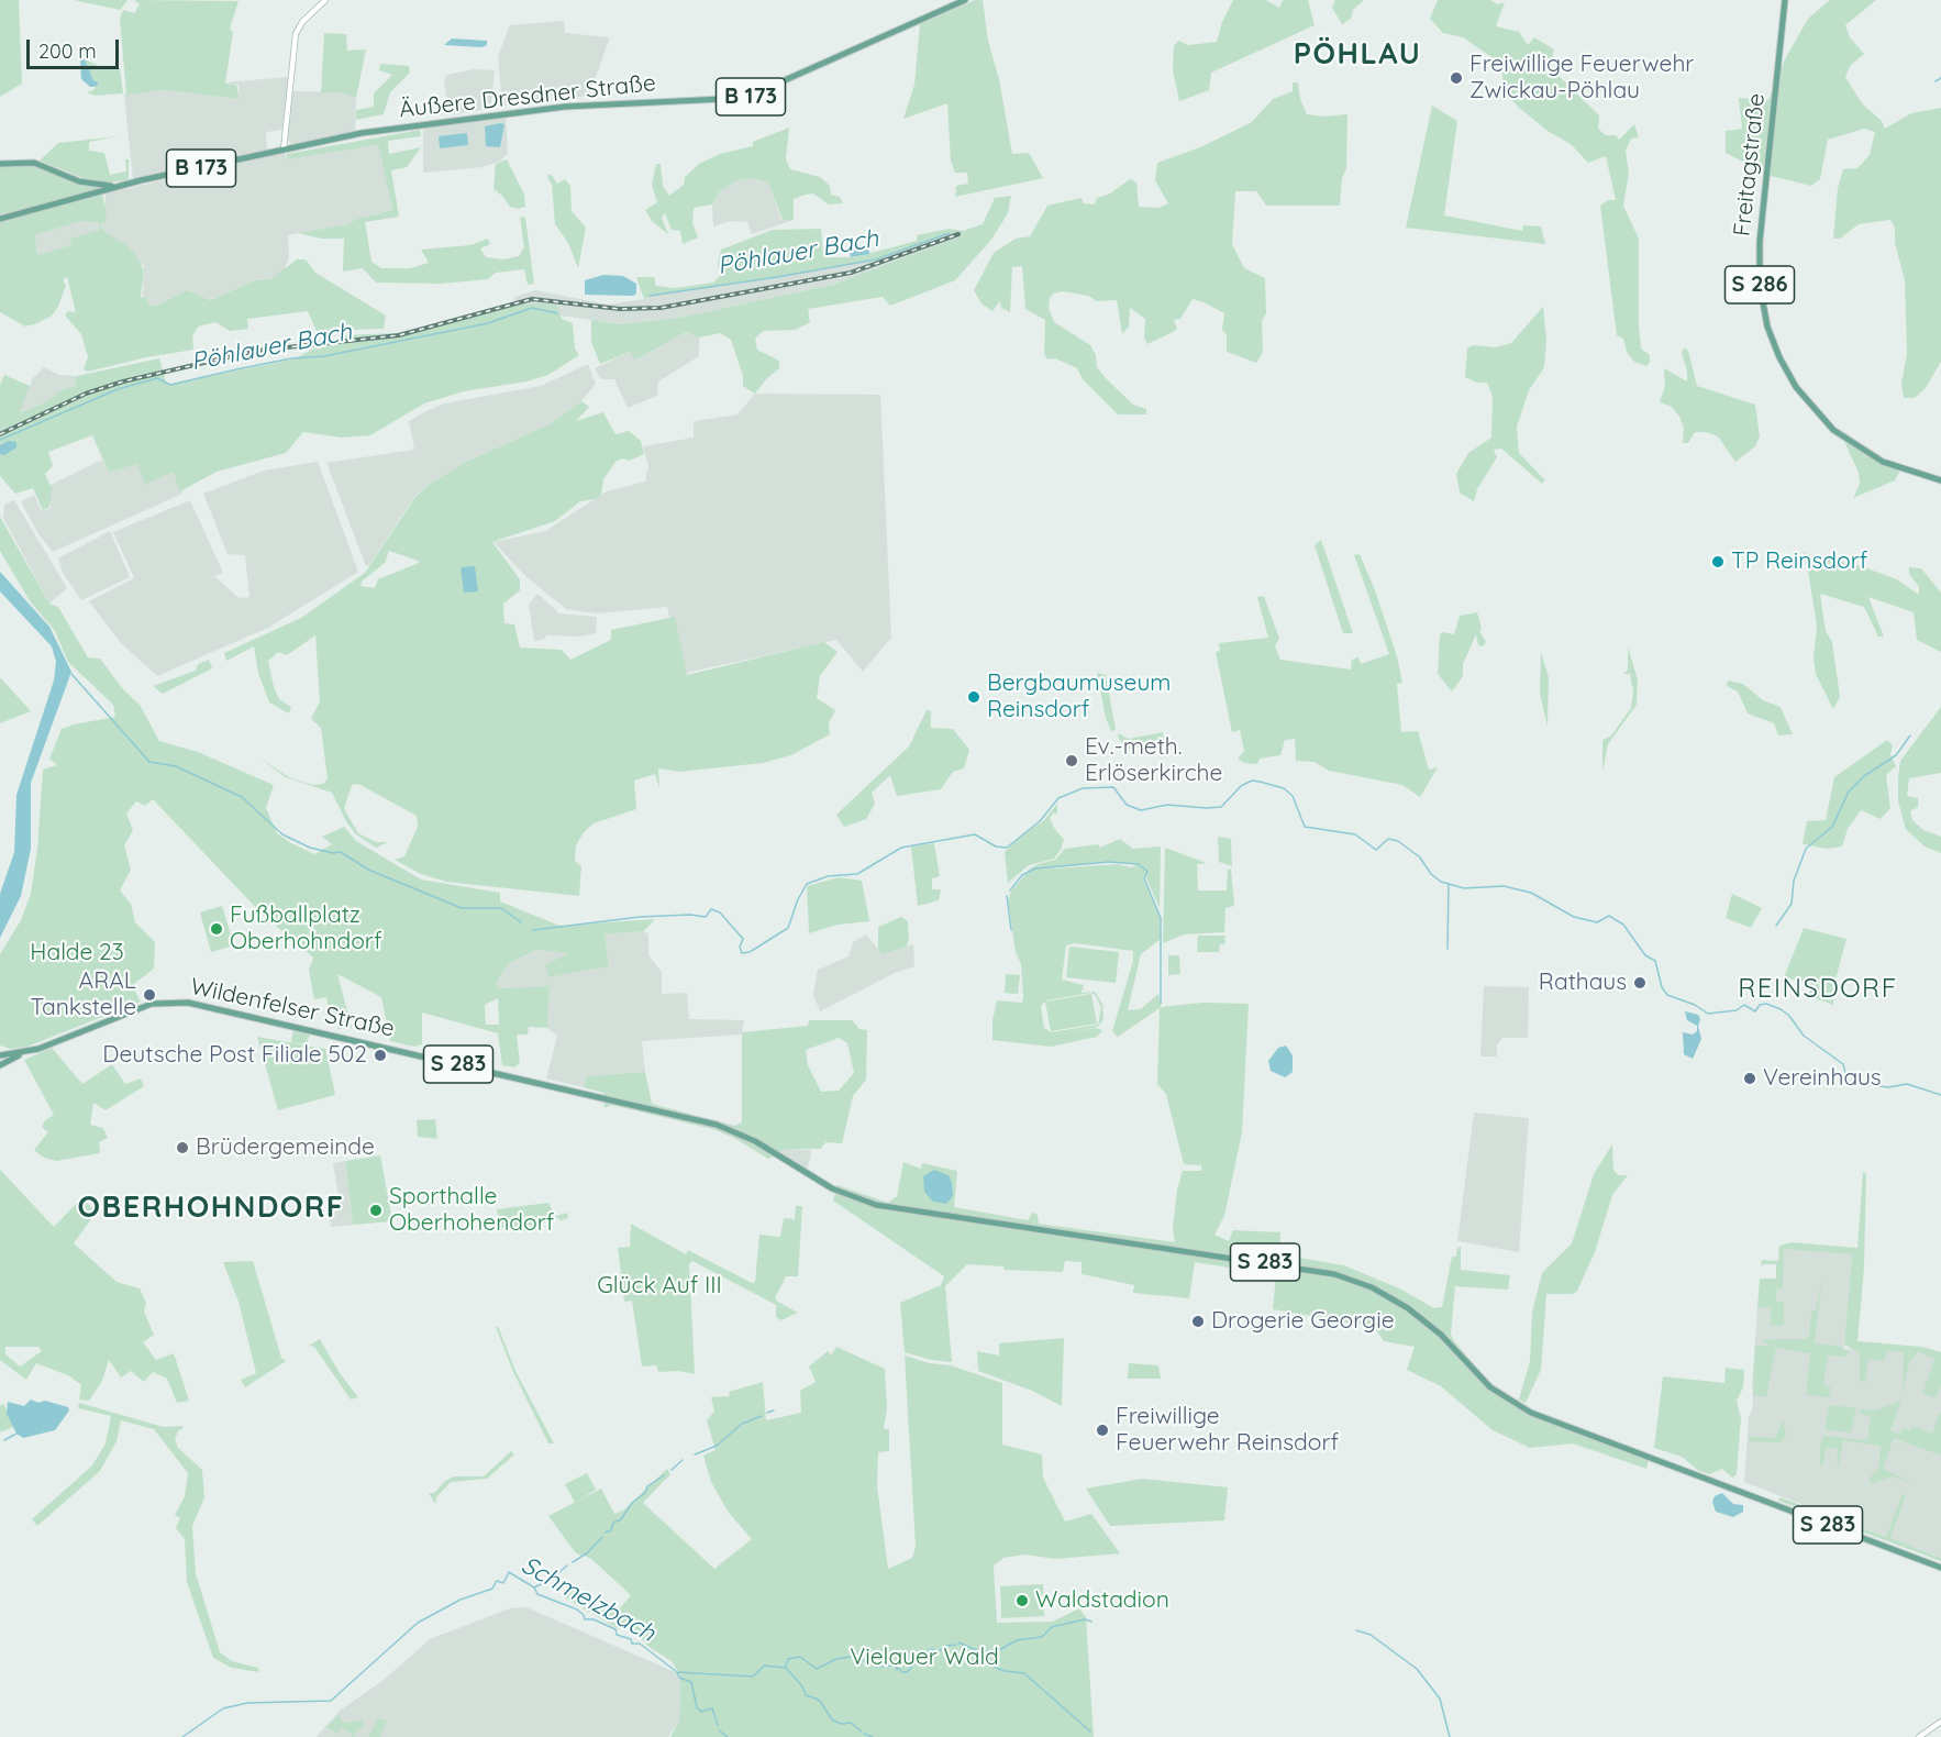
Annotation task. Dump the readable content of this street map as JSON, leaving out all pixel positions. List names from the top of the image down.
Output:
{
  "streets": {
    "main road": [
      "Äußere Dresdner Straße",
      "B 173",
      "Freitagstraße",
      "S 286",
      "Wildenfelser Straße",
      "S 283"
    ]
  },
  "crossings": [
    ["Wildenfelser Straße", "S 283"]
  ],
  "districts": ["PÖHLAU", "REINSDORF", "OBERHOHNDORF"],
  "water": ["Pöhlauer Bach", "Schmelzbach"],
  "parks": ["Halde 23", "Glück Auf III", "Vielauer Wald"],
  "places": [
    "Freiwillige Feuerwehr Zwickau-Pöhlau",
    "TP Reinsdorf",
    "Bergbaumuseum Reinsdorf",
    "Ev.-meth. Erlöserkirche",
    "Fußballplatz Oberhohndorf",
    "Rathaus",
    "ARAL Tankstelle",
    "Deutsche Post Filiale 502",
    "Vereinhaus",
    "Brüdergemeinde",
    "Sporthalle Oberhohendorf",
    "Drogerie Georgie",
    "Freiwillige Feuerwehr Reinsdorf",
    "Waldstadion"
  ],
  "scale_bar": "200 m"
}
